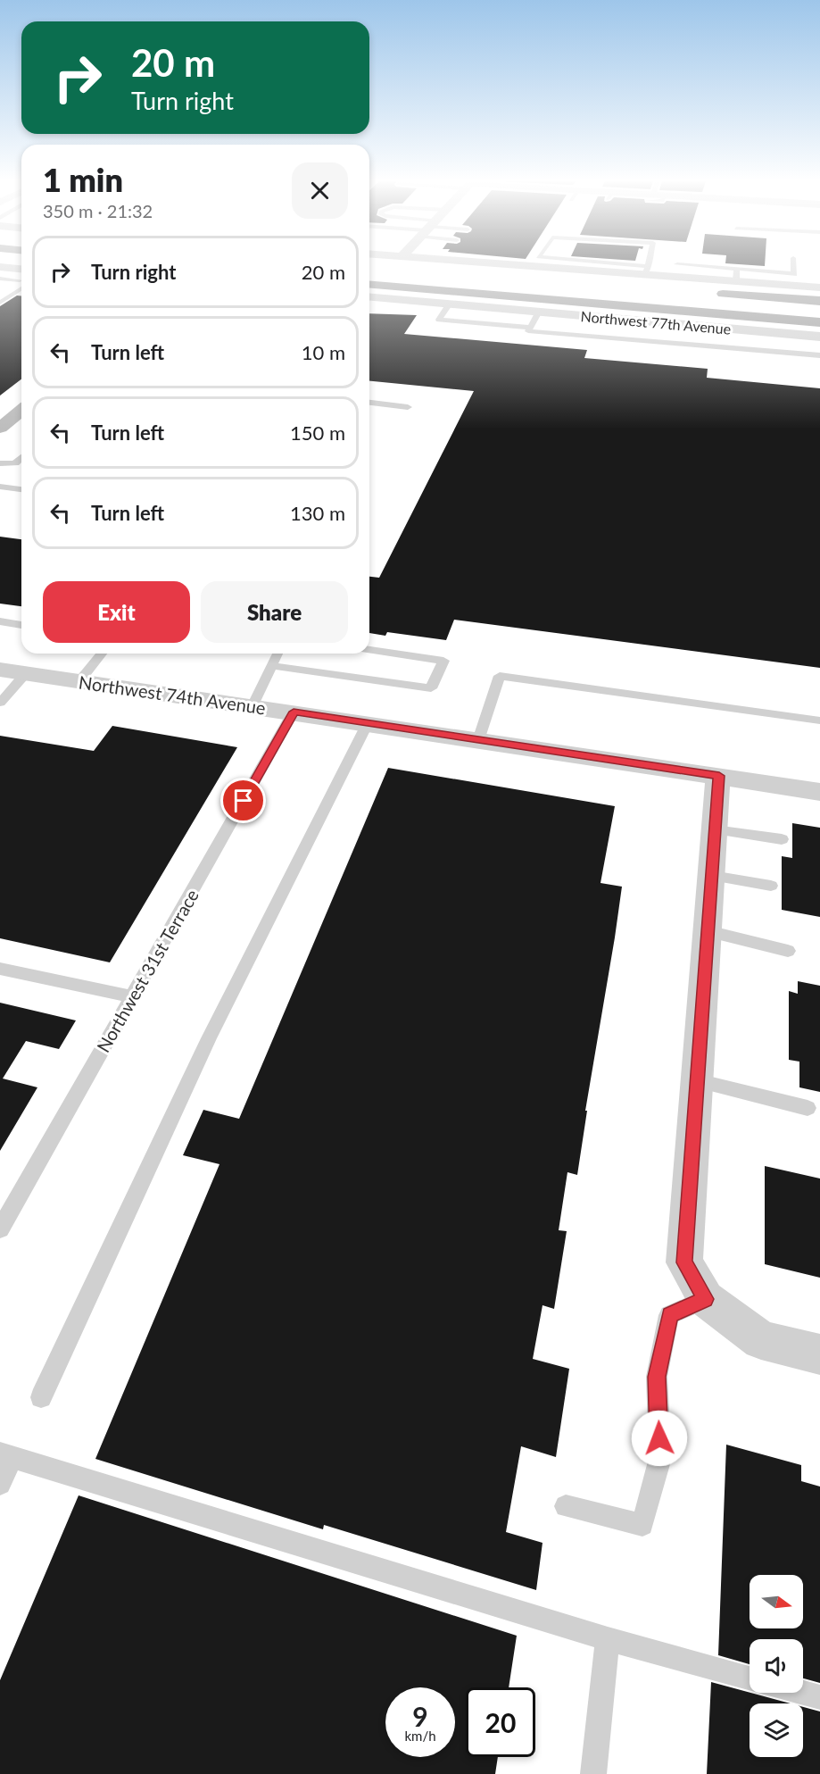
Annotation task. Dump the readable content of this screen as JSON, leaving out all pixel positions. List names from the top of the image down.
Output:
{
  "streets": {
    "street": ["Northwest 77th Avenue", "Northwest 74th Avenue"],
    "lane": ["Northwest 31st Terrace"]
  },
  "crossings": [
    ["Northwest 74th Avenue", "Northwest 31st Terrace"]
  ],
  "north": "right",
  "page": {
    "turn": ["20 m", "Turn right"],
    "heading": ["1 min", "350 m · 21:32"],
    "list": [
      {
        "name": "Turn right",
        "value": "20 m"
      },
      {
        "name": "Turn left",
        "value": "10 m"
      },
      {
        "name": "Turn left",
        "value": "150 m"
      },
      {
        "name": "Turn left",
        "value": "130 m"
      }
    ],
    "buttons": ["Exit", "Share"],
    "speed": "9 km/h",
    "limit": "20"
  }
}
